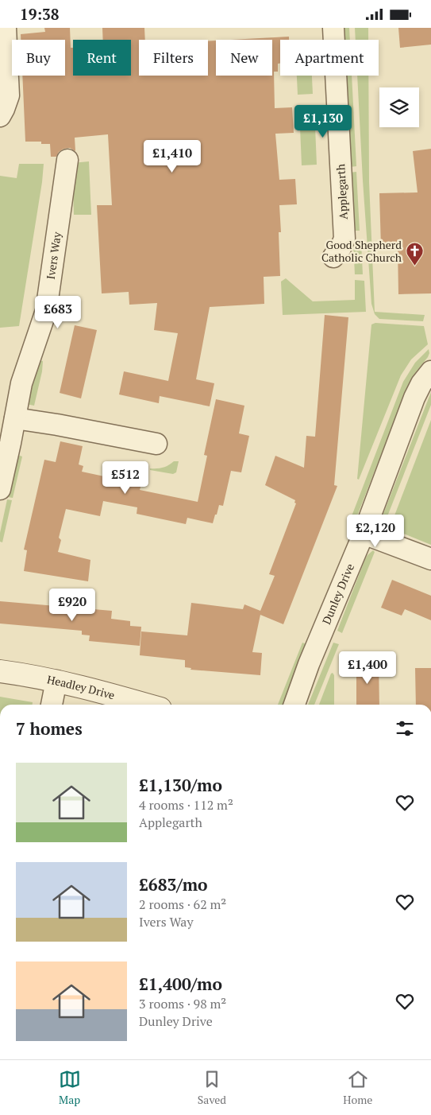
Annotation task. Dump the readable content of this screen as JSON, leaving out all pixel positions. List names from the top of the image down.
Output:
{
  "streets": {
    "street": [
      "Applegarth",
      "Ivers Way",
      "Dunley Drive",
      "Headley Drive"
    ]
  },
  "places": {
    "church": ["Good Shepherd Catholic Church"]
  },
  "page": {
    "status": "19:38",
    "chip": [
      "Buy",
      "Rent",
      "Filters",
      "New",
      "Apartment"
    ],
    "price": [
      "£1,130",
      "£1,410",
      "£683",
      "£512",
      "£2,120",
      "£920",
      "£1,400"
    ],
    "heading": "7 homes",
    "list": [
      {
        "name": "£1,130/mo",
        "note": "4 rooms · 112 m² · Applegarth"
      },
      {
        "name": "£683/mo",
        "note": "2 rooms · 62 m² · Ivers Way"
      },
      {
        "name": "£1,400/mo",
        "note": "3 rooms · 98 m² · Dunley Drive"
      }
    ],
    "tabs": ["Map", "Saved", "Home"]
  }
}
